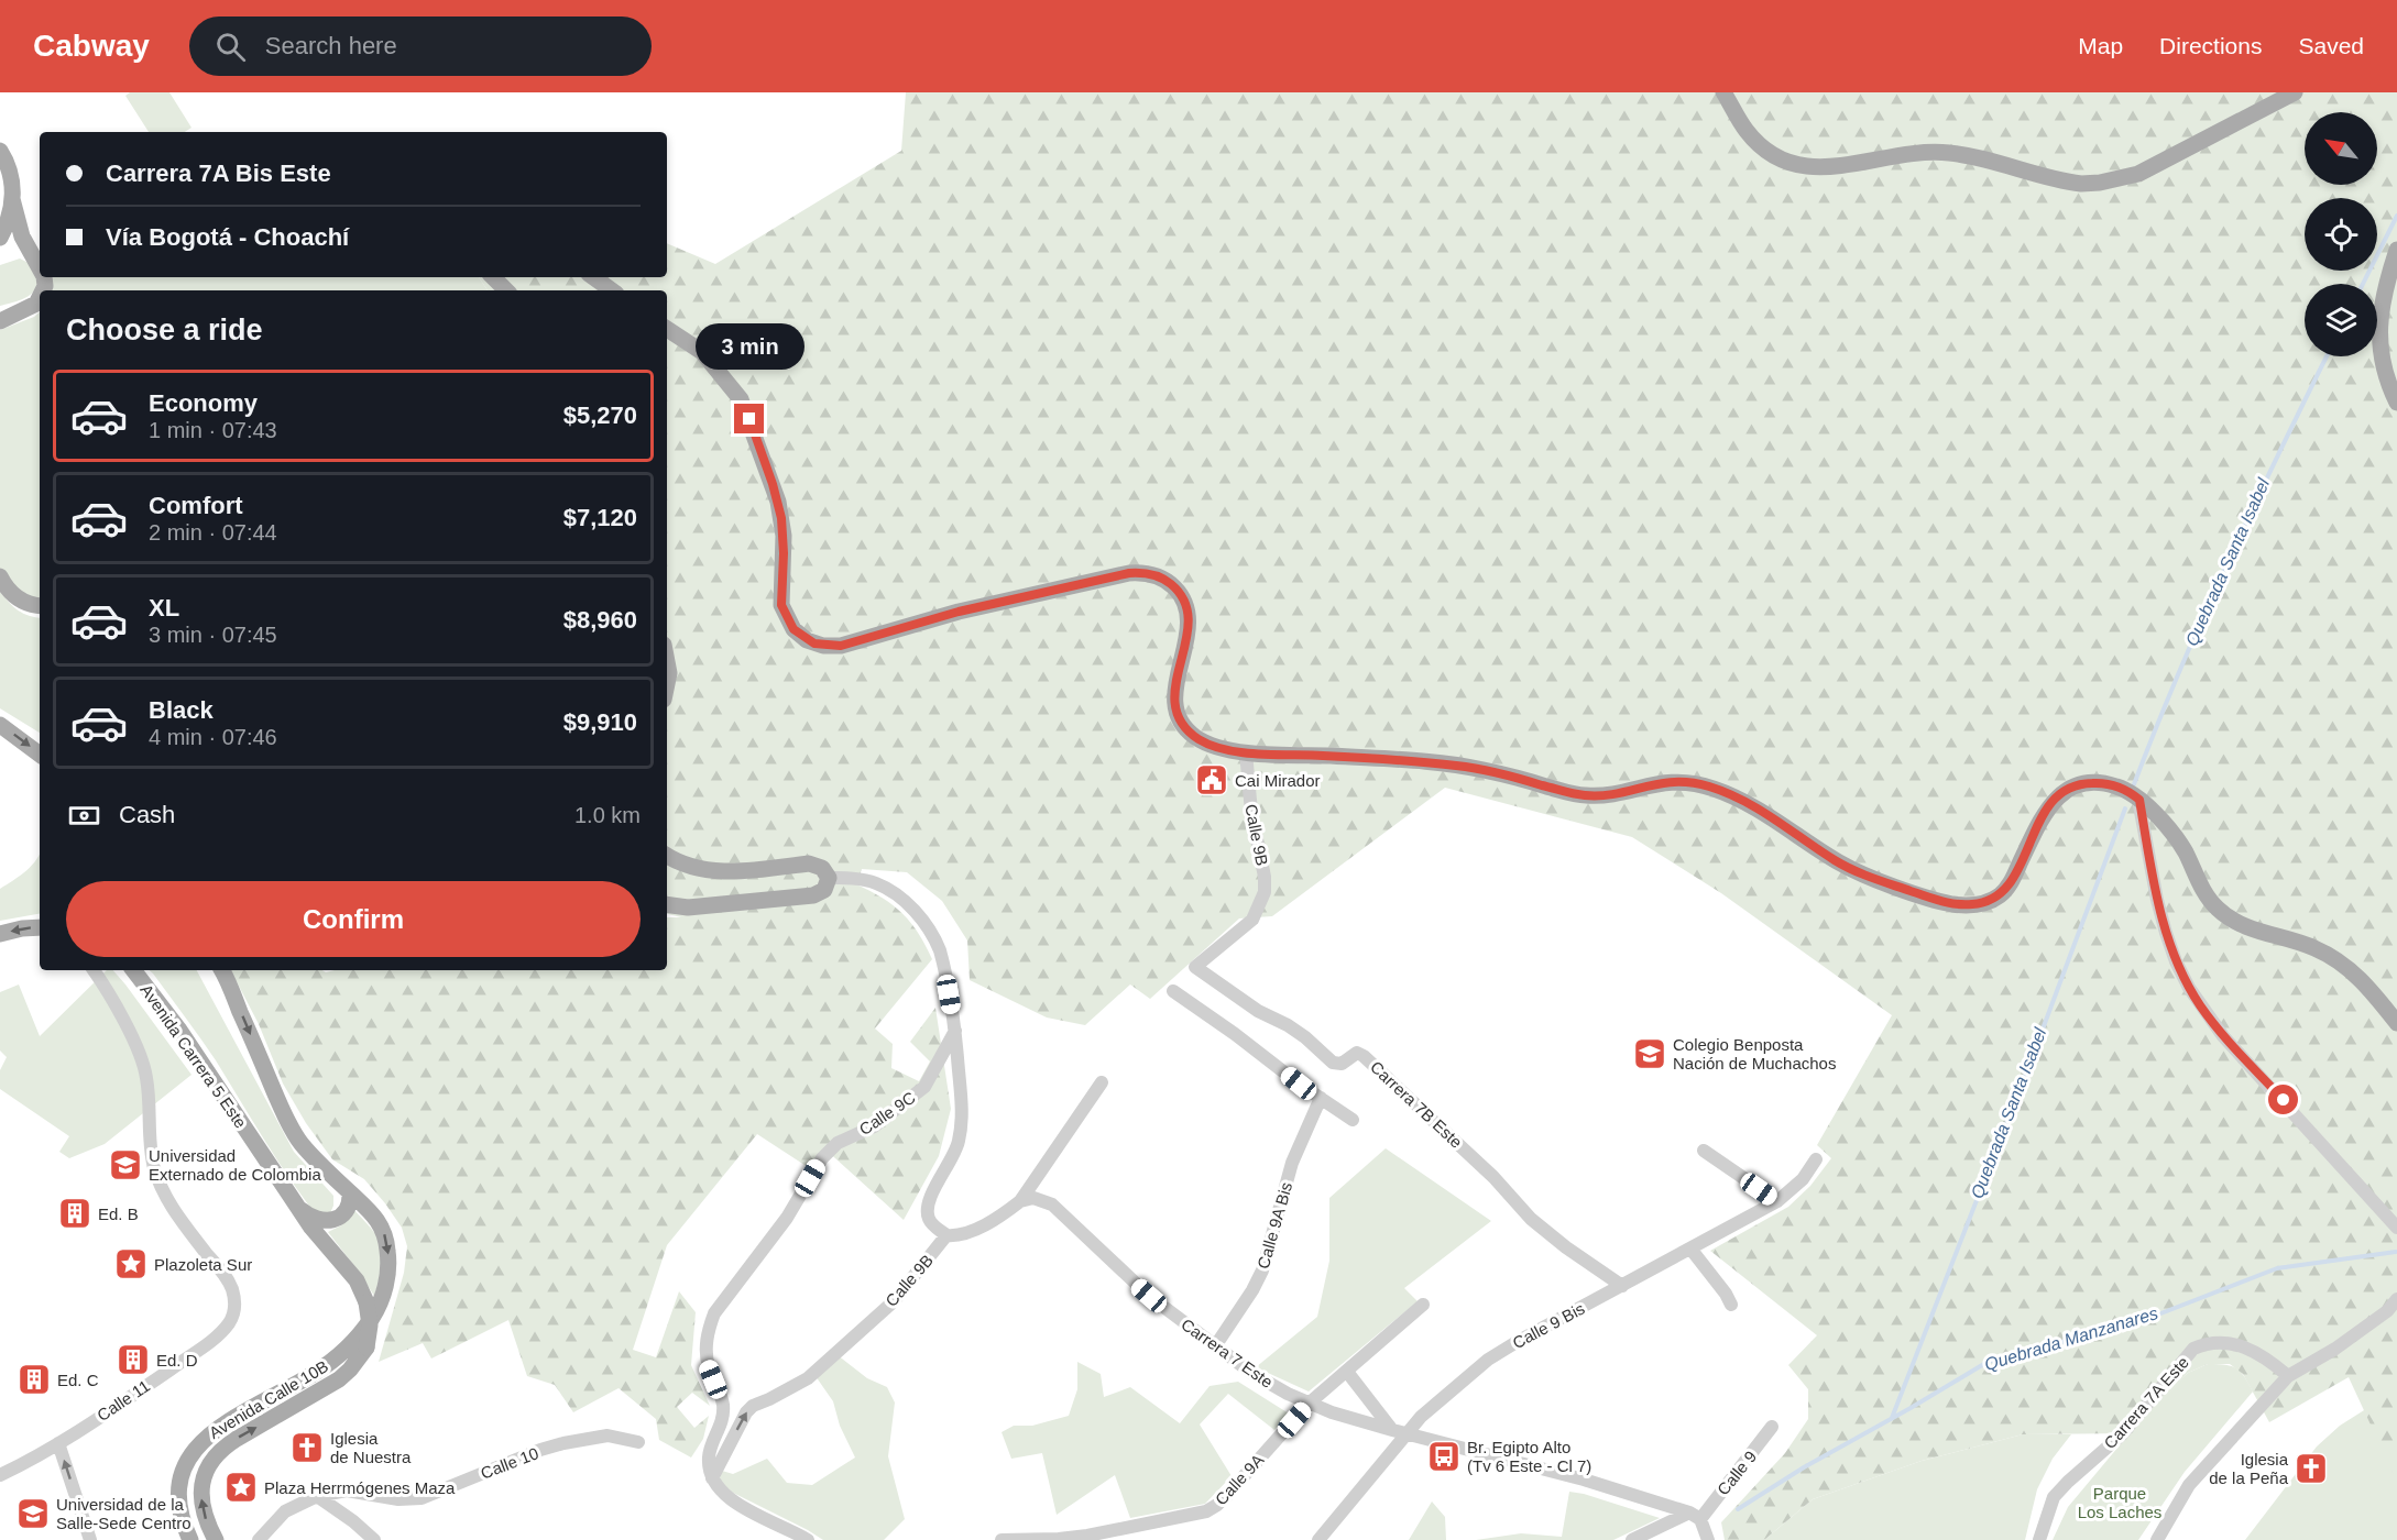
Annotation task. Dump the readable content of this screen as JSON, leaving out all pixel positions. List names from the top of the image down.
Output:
{
  "streets": {
    "main road": ["Avenida Carrera 5 Este", "Avenida Calle 10B"],
    "street": [
      "Calle 9B",
      "Carrera 7B Este",
      "Calle 9C",
      "Calle 9A Bis",
      "Calle 9 Bis",
      "Carrera 7 Este",
      "Calle 11",
      "Carrera 7A Este",
      "Calle 10",
      "Calle 9",
      "Calle 9A"
    ]
  },
  "crossings": [
    ["Calle 9B", "Carrera 7B Este"],
    ["Calle 9B", "Calle 9C"],
    ["Avenida Carrera 5 Este", "Avenida Calle 10B"],
    ["Carrera 7B Este", "Calle 9 Bis"],
    ["Calle 9A Bis", "Carrera 7 Este"],
    ["Calle 9 Bis", "Carrera 7 Este"],
    ["Carrera 7 Este", "Calle 9"],
    ["Carrera 7 Este", "Calle 9A"]
  ],
  "one_way": ["Calle 9B", "Avenida Calle 10B"],
  "water": ["Quebrada Santa Isabel", "Quebrada Manzanares"],
  "parks": ["Parque Los Laches"],
  "places": {
    "public building": ["Cai Mirador"],
    "school or university": ["Colegio Benposta Nación de Muchachos", "Universidad Externado de Colombia", "Universidad de la Salle-Sede Centro"],
    "building": ["Ed. B", "Ed. D", "Ed. C"],
    "place": ["Plazoleta Sur", "Plaza Herrmógenes Maza"],
    "church": ["Iglesia de Nuestra", "Iglesia de la Peña"],
    "bus stop": ["Br. Egipto Alto (Tv 6 Este - Cl 7)"]
  },
  "north": "top left",
  "page": {
    "header": "Cabway",
    "search": "Search here",
    "nav": ["Map", "Directions", "Saved"],
    "banner": ["Carrera 7A Bis Este", "Vía Bogotá - Choachí"],
    "heading": "Choose a ride",
    "bubble": "3 min",
    "list": [
      {
        "name": "Economy",
        "note": "1 min · 07:43",
        "value": "$5,270"
      },
      {
        "name": "Comfort",
        "note": "2 min · 07:44",
        "value": "$7,120"
      },
      {
        "name": "XL",
        "note": "3 min · 07:45",
        "value": "$8,960"
      },
      {
        "name": "Black",
        "note": "4 min · 07:46",
        "value": "$9,910"
      }
    ],
    "pay": ["Cash", "1.0 km"],
    "buttons": "Confirm"
  }
}
